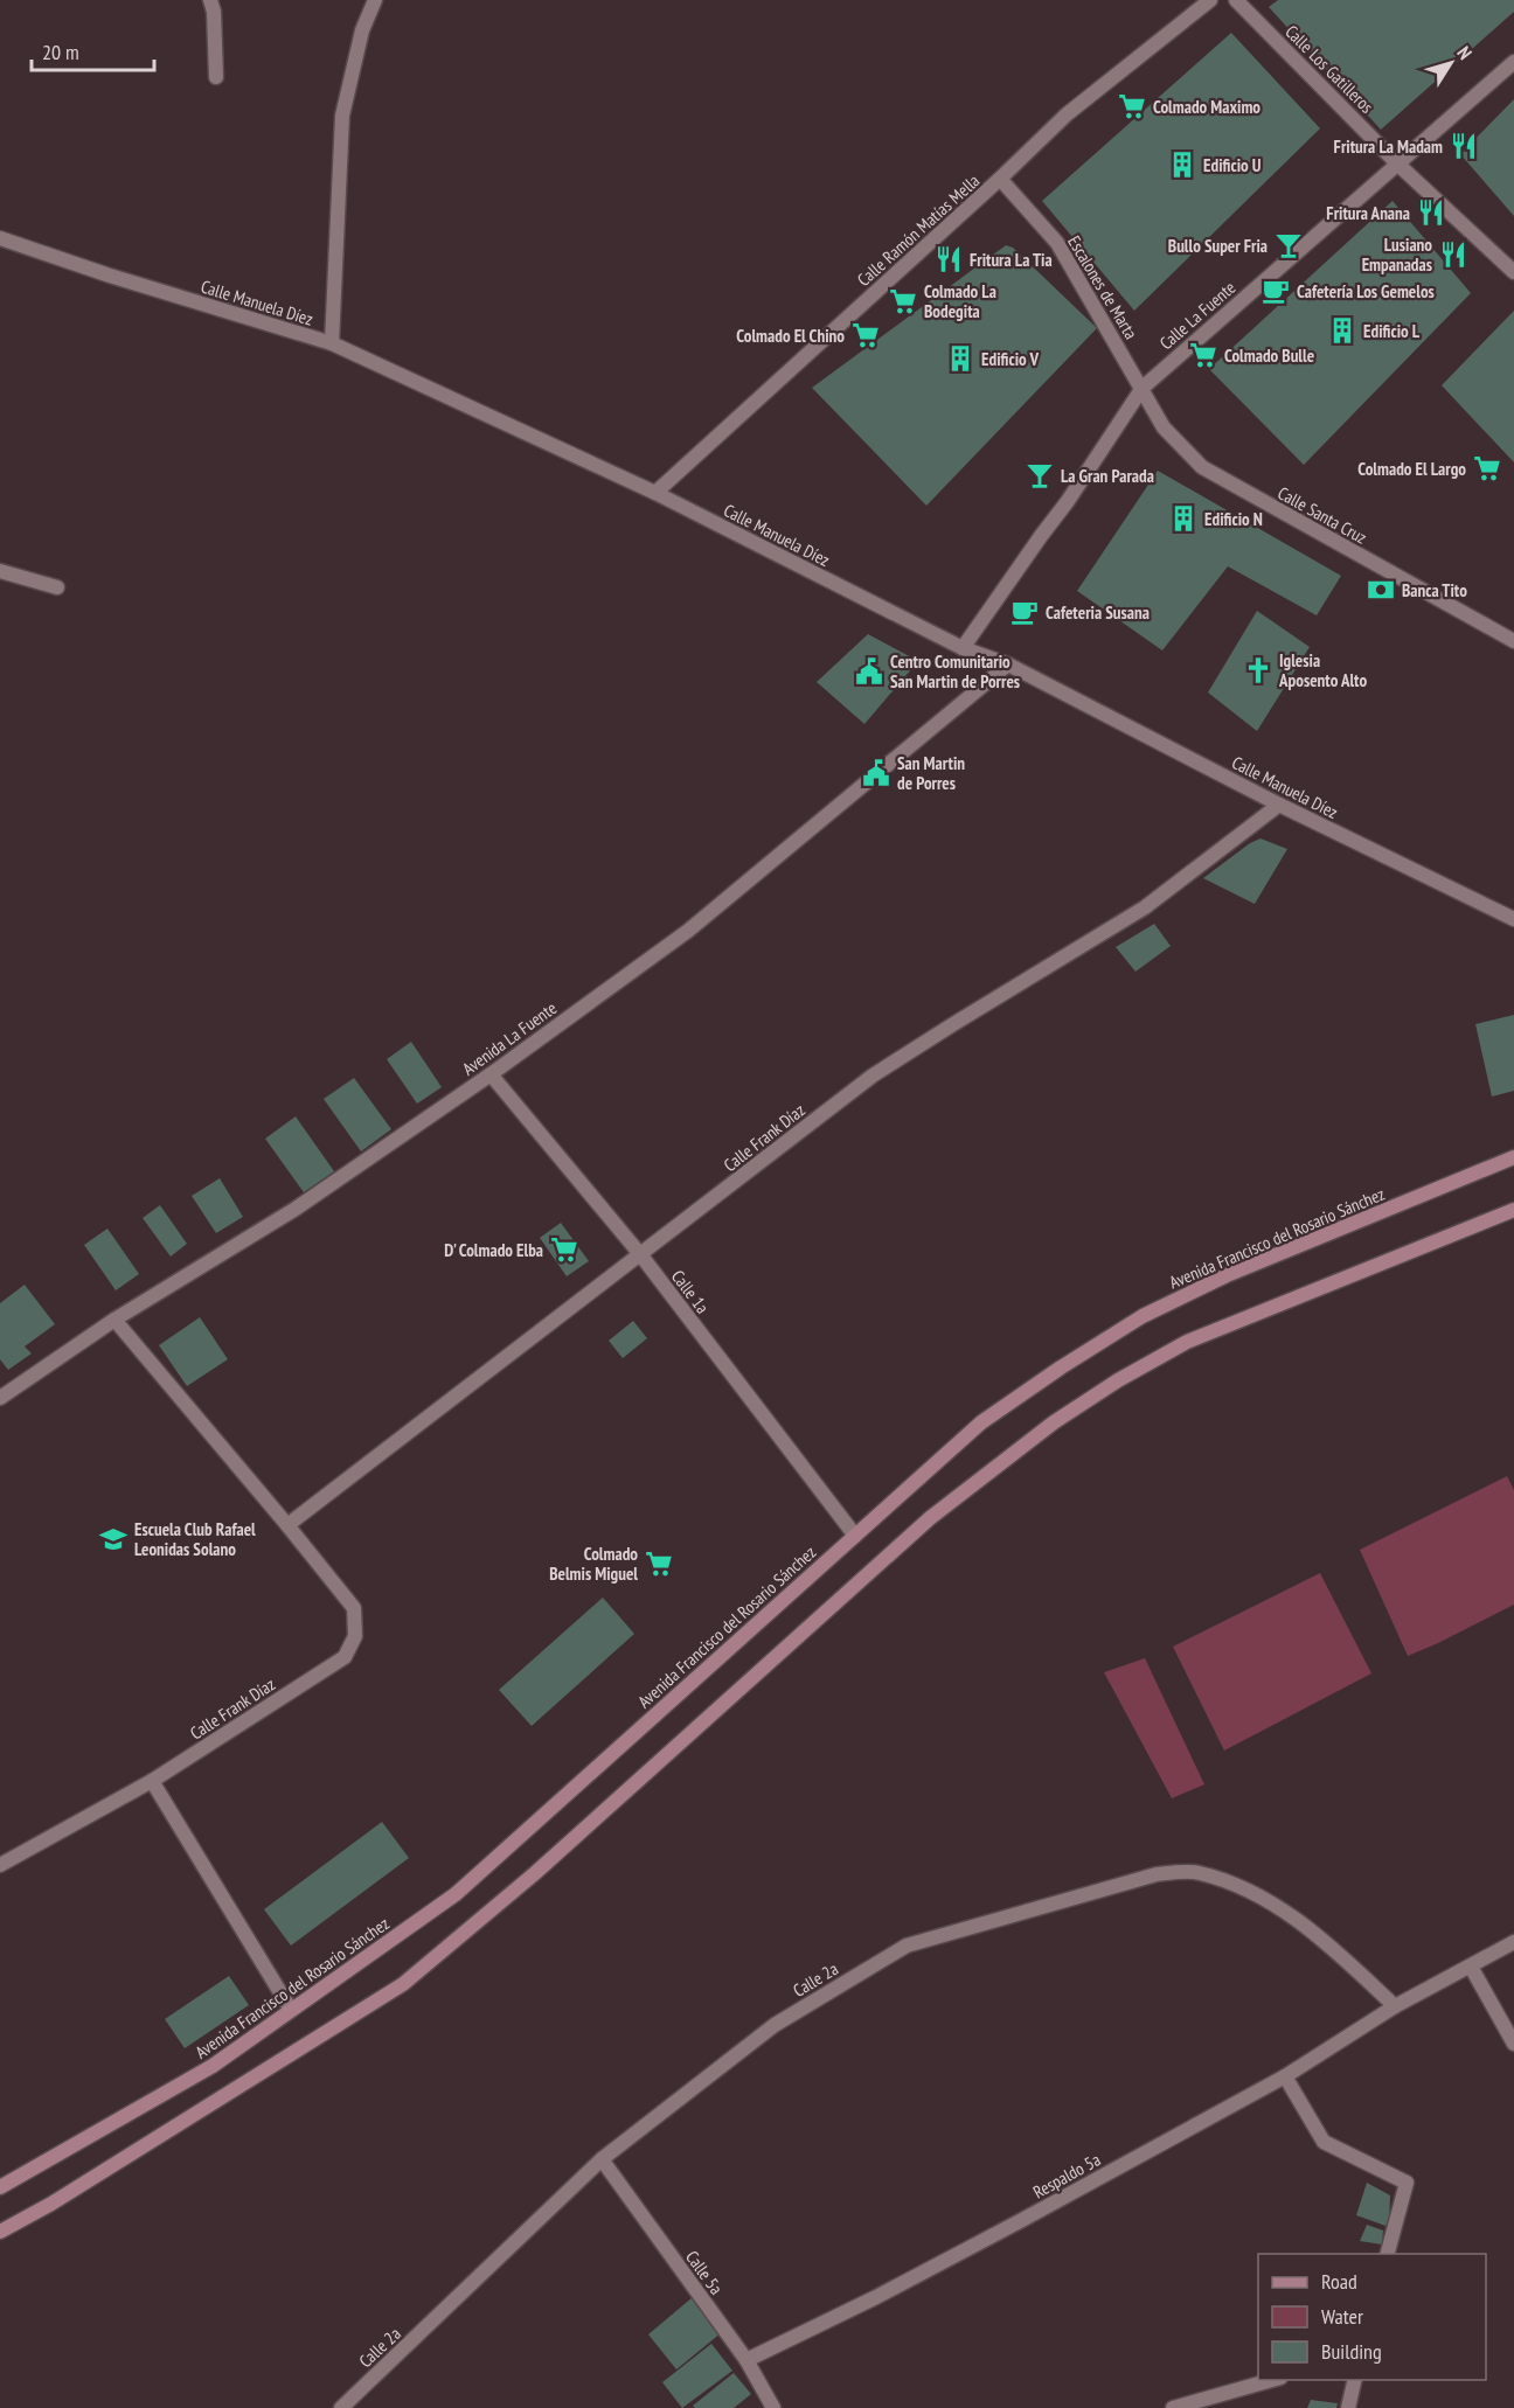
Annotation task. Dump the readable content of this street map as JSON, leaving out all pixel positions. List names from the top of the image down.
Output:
{
  "streets": {
    "main road": ["Avenida Francisco del Rosario Sánchez"],
    "street": [
      "Calle Los Gatilleros",
      "Calle Ramón Matías Mella",
      "Escalones de Marta",
      "Calle Manuela Díez",
      "Calle La Fuente",
      "Calle Santa Cruz",
      "Avenida La Fuente",
      "Calle Frank Díaz",
      "Calle 1a",
      "Calle 2a",
      "Respaldo 5a",
      "Calle 5a"
    ]
  },
  "crossings": [
    ["Calle Los Gatilleros", "Calle La Fuente"],
    ["Calle Ramón Matías Mella", "Escalones de Marta"],
    ["Calle Ramón Matías Mella", "Calle Manuela Díez"],
    ["Escalones de Marta", "Calle La Fuente"],
    ["Escalones de Marta", "Calle Santa Cruz"],
    ["Calle Manuela Díez", "Calle La Fuente"],
    ["Calle Manuela Díez", "Avenida La Fuente"],
    ["Calle Manuela Díez", "Calle Frank Díaz"],
    ["Calle La Fuente", "Calle Santa Cruz"],
    ["Avenida La Fuente", "Calle Frank Díaz"],
    ["Avenida La Fuente", "Calle 1a"],
    ["Calle Frank Díaz", "Calle 1a"],
    ["Avenida Francisco del Rosario Sánchez", "Calle 1a"],
    ["Calle 2a", "Respaldo 5a"],
    ["Calle 2a", "Calle 5a"],
    ["Respaldo 5a", "Calle 5a"]
  ],
  "places": {
    "supermarket": [
      "Colmado Maximo",
      "Colmado La Bodegita",
      "Colmado El Chino",
      "Colmado Bulle",
      "Colmado El Largo",
      "D' Colmado Elba",
      "Colmado Belmis Miguel"
    ],
    "restaurant": [
      "Fritura La Madam",
      "Fritura Anana",
      "Lusiano Empanadas",
      "Fritura La Tia"
    ],
    "building": [
      "Edificio U",
      "Edificio L",
      "Edificio V",
      "Edificio N"
    ],
    "bar": ["Bullo Super Fria", "La Gran Parada"],
    "cafe": ["Cafetería Los Gemelos", "Cafeteria Susana"],
    "bank": ["Banca Tito"],
    "church": ["Iglesia Aposento Alto"],
    "public building": ["Centro Comunitario San Martin de Porres", "San Martin de Porres"],
    "school or university": ["Escuela Club Rafael Leonidas Solano"]
  },
  "legend": ["Road", "Water", "Building"],
  "scale_bar": "20 m",
  "north": "top right"
}
